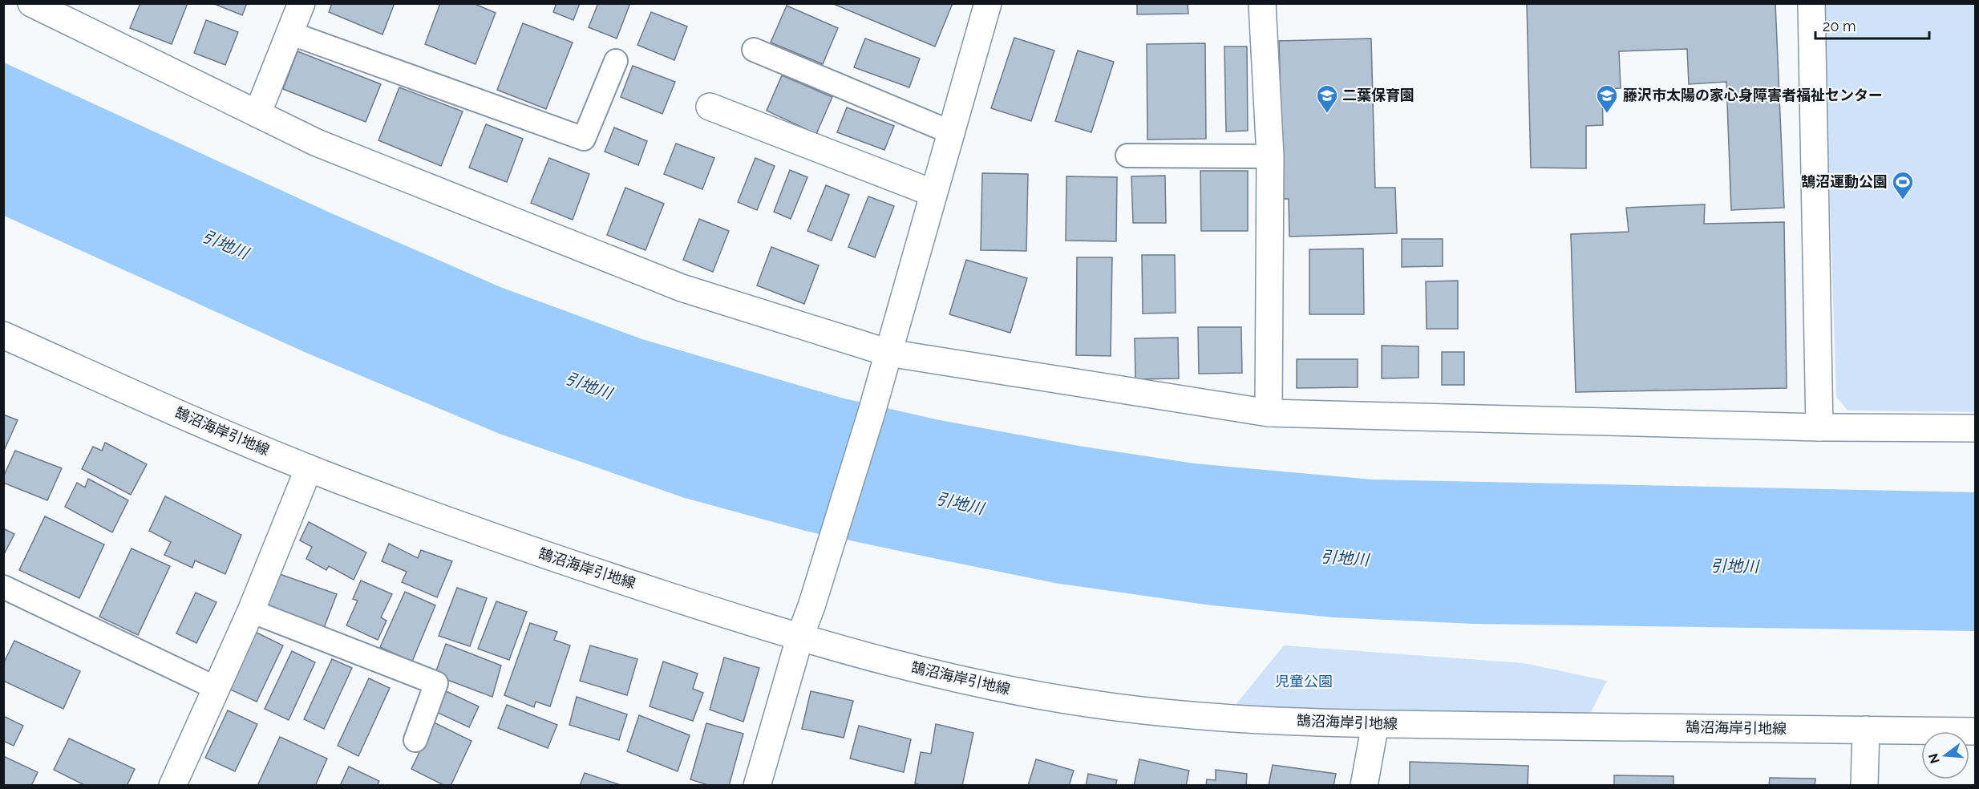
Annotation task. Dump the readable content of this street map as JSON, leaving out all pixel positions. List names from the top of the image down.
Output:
{
  "streets": {
    "street": ["鵠沼海岸引地線"]
  },
  "water": ["引地川"],
  "parks": ["児童公園"],
  "places": {
    "school or university": ["二葉保育園", "藤沢市太陽の家心身障害者福祉センター"],
    "sports": ["鵠沼運動公園"]
  },
  "scale_bar": "20 m",
  "north": "left"
}
